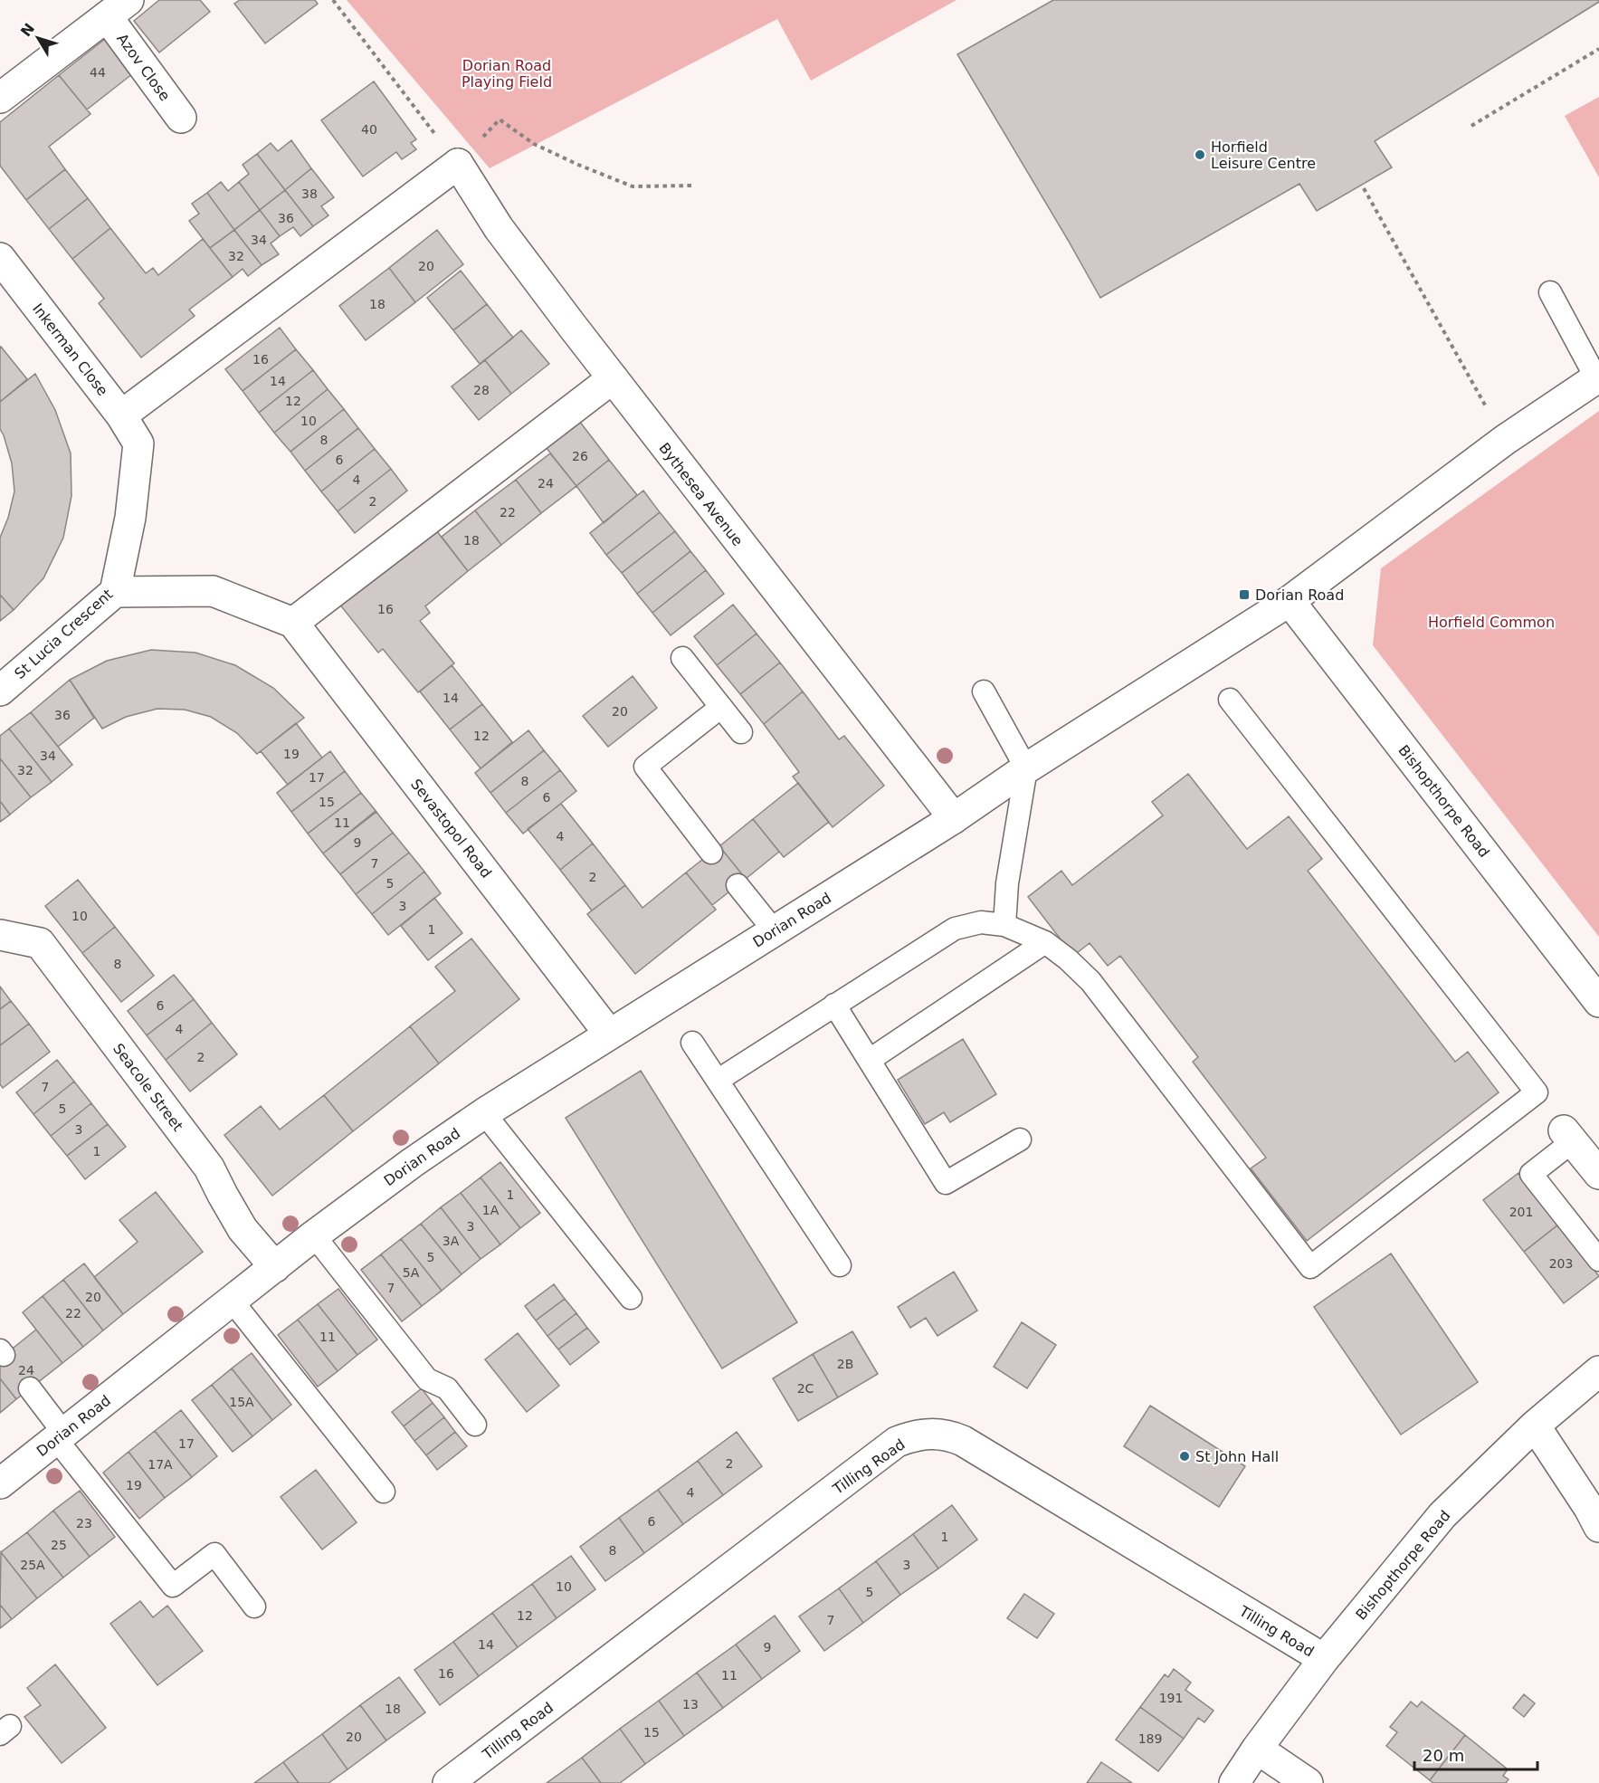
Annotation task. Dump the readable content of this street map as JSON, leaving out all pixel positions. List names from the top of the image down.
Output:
{
  "streets": {
    "street": [
      "Azov Close",
      "Inkerman Close",
      "Bythesea Avenue",
      "St Lucia Crescent",
      "Bishopthorpe Road",
      "Sevastopol Road",
      "Dorian Road",
      "Seacole Street",
      "Tilling Road"
    ]
  },
  "crossings": [
    ["Inkerman Close", "St Lucia Crescent"],
    ["Bythesea Avenue", "Dorian Road"],
    ["Bishopthorpe Road", "Dorian Road"],
    ["Bishopthorpe Road", "Tilling Road"],
    ["Sevastopol Road", "Dorian Road"],
    ["Dorian Road", "Seacole Street"]
  ],
  "parks": ["Dorian Road Playing Field", "Horfield Common"],
  "places": {
    "other": ["Horfield Leisure Centre", "St John Hall"],
    "transit": ["Dorian Road"]
  },
  "house_numbers": [
    "44",
    "40",
    "38",
    "36",
    "34",
    "32",
    "20",
    "18",
    "16",
    "14",
    "28",
    "12",
    "10",
    "8",
    "26",
    "6",
    "4",
    "24",
    "2",
    "22",
    "18",
    "16",
    "14",
    "20",
    "36",
    "12",
    "19",
    "34",
    "32",
    "17",
    "8",
    "6",
    "15",
    "11",
    "4",
    "9",
    "7",
    "2",
    "5",
    "3",
    "10",
    "1",
    "8",
    "6",
    "4",
    "2",
    "7",
    "5",
    "3",
    "1",
    "1",
    "1A",
    "201",
    "3",
    "3A",
    "5",
    "203",
    "5A",
    "7",
    "20",
    "22",
    "11",
    "2B",
    "24",
    "2C",
    "15A",
    "17",
    "2",
    "17A",
    "19",
    "4",
    "6",
    "23",
    "1",
    "25",
    "8",
    "25A",
    "3",
    "10",
    "5",
    "12",
    "7",
    "14",
    "9",
    "16",
    "11",
    "191",
    "13",
    "18",
    "15",
    "20",
    "189"
  ],
  "scale_bar": "20 m",
  "north": "top left"
}
